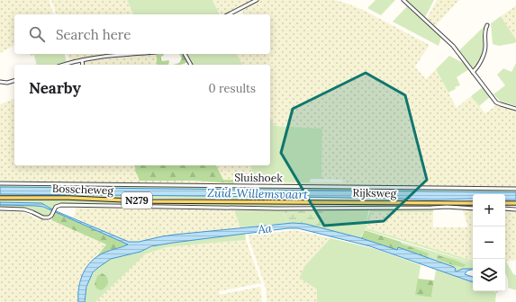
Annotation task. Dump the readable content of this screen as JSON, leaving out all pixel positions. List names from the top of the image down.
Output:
{
  "streets": {
    "main road": ["Bosscheweg", "Rijksweg", "N279"],
    "street": ["Sluishoek"]
  },
  "crossings": [
    ["Bosscheweg", "Rijksweg"]
  ],
  "water": ["Zuid-Willemsvaart", "Aa"],
  "page": {
    "search": "Search here",
    "heading": ["Nearby", "0 results"],
    "map_buttons": ["+", "−"]
  }
}
